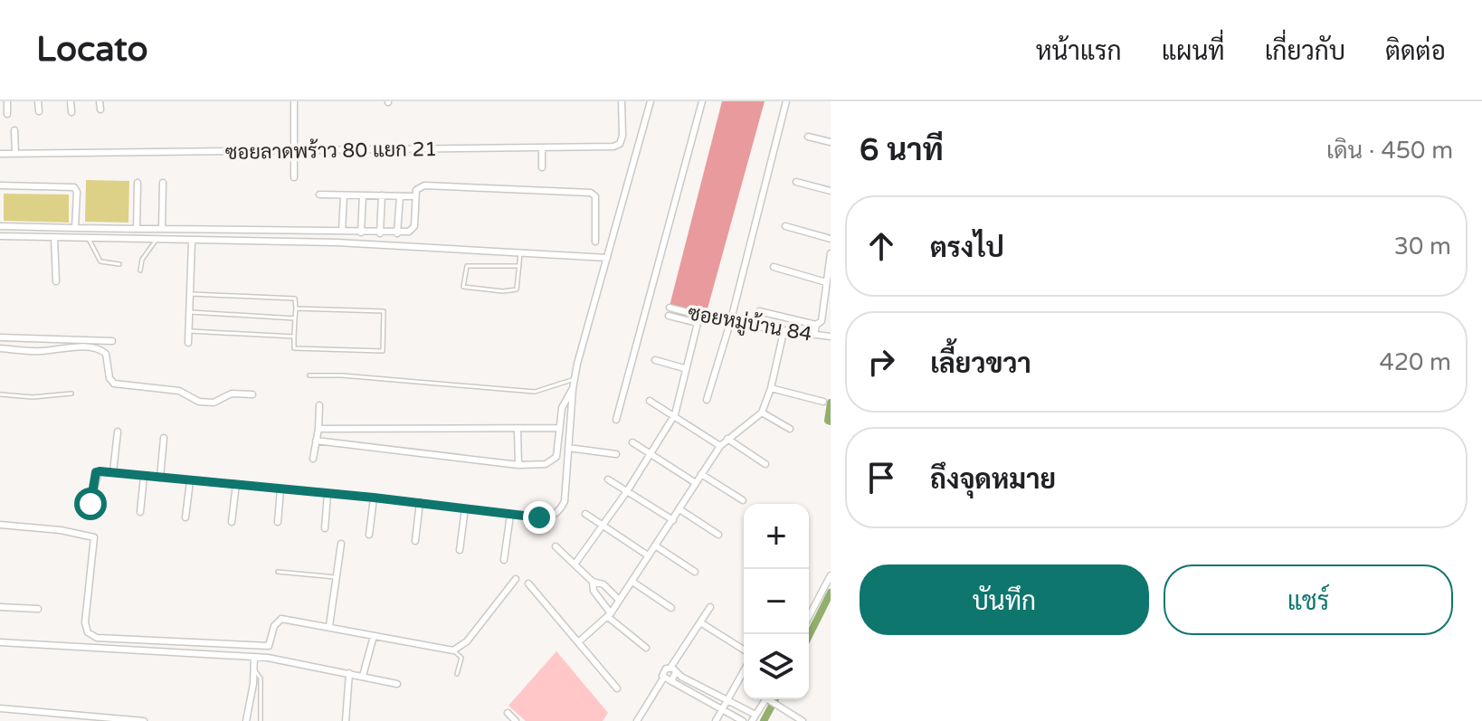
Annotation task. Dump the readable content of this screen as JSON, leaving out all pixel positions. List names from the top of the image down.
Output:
{
  "streets": {
    "street": ["ซอยลาดพร้าว 80 แยก 21", "ซอยหมู่บ้าน 84"]
  },
  "page": {
    "header": "Locato",
    "nav": [
      "หน้าแรก",
      "แผนที่",
      "เกี่ยวกับ",
      "ติดต่อ"
    ],
    "heading": ["6 นาที", "เดิน · 450 m"],
    "list": [
      ["ตรงไป", "30 m"],
      ["เลี้ยวขวา", "420 m"],
      "ถึงจุดหมาย"
    ],
    "map_buttons": ["+", "−"],
    "buttons": ["บันทึก", "แชร์"]
  }
}
